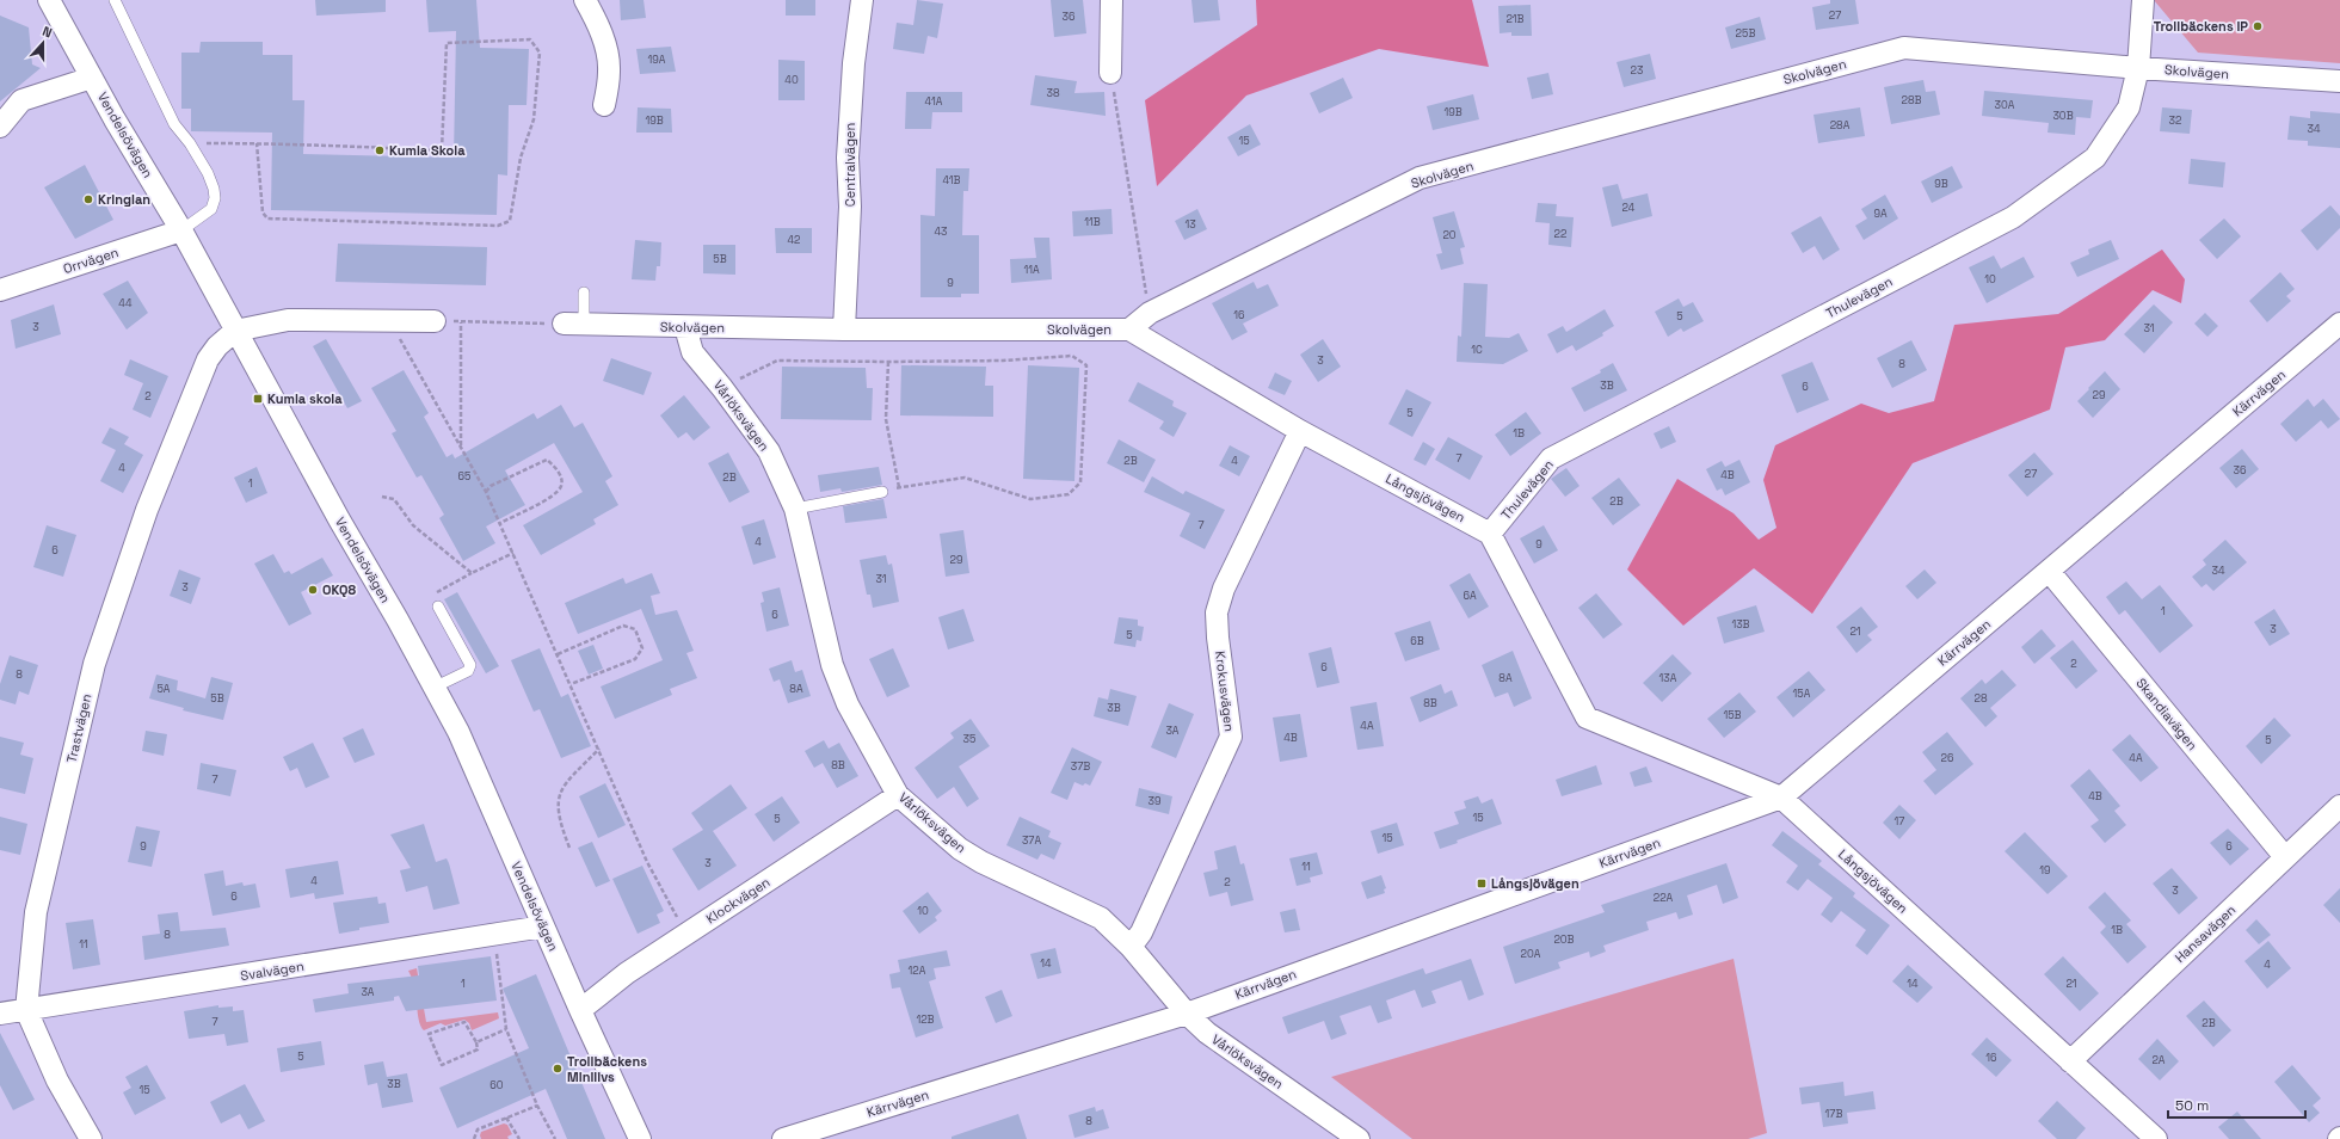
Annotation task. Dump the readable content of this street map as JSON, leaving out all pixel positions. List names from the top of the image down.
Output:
{
  "streets": {
    "street": [
      "Skolvägen",
      "Vendelsövägen",
      "Centralvägen",
      "Orrvägen",
      "Thulevägen",
      "Kärrvägen",
      "Vårlöksvägen",
      "Långsjövägen",
      "Krokusvägen",
      "Skandiavägen",
      "Trastvägen",
      "Klockvägen",
      "Hansavägen",
      "Svalvägen"
    ]
  },
  "crossings": [
    ["Skolvägen", "Centralvägen"],
    ["Skolvägen", "Thulevägen"],
    ["Skolvägen", "Vårlöksvägen"],
    ["Skolvägen", "Långsjövägen"],
    ["Vendelsövägen", "Orrvägen"],
    ["Vendelsövägen", "Trastvägen"],
    ["Vendelsövägen", "Klockvägen"],
    ["Vendelsövägen", "Svalvägen"],
    ["Thulevägen", "Långsjövägen"],
    ["Kärrvägen", "Vårlöksvägen"],
    ["Kärrvägen", "Långsjövägen"],
    ["Kärrvägen", "Skandiavägen"],
    ["Vårlöksvägen", "Krokusvägen"],
    ["Vårlöksvägen", "Klockvägen"],
    ["Långsjövägen", "Krokusvägen"],
    ["Långsjövägen", "Hansavägen"],
    ["Skandiavägen", "Hansavägen"],
    ["Trastvägen", "Svalvägen"]
  ],
  "places": {
    "other": [
      "Trollbäckens IP",
      "Kumla Skola",
      "Kringlan",
      "OKQ8",
      "Trollbäckens Minilivs"
    ],
    "transit": ["Kumla skola", "Långsjövägen"]
  },
  "house_numbers": [
    "27",
    "36",
    "21B",
    "25B",
    "19A",
    "23",
    "40",
    "38",
    "28B",
    "41A",
    "30A",
    "19B",
    "30B",
    "19B",
    "32",
    "28A",
    "34",
    "15",
    "41B",
    "9B",
    "24",
    "9A",
    "11B",
    "13",
    "43",
    "22",
    "20",
    "42",
    "5B",
    "11A",
    "10",
    "9",
    "44",
    "16",
    "5",
    "3",
    "31",
    "1C",
    "3",
    "8",
    "3B",
    "6",
    "29",
    "2",
    "5",
    "1B",
    "7",
    "2B",
    "4",
    "4",
    "36",
    "27",
    "4B",
    "65",
    "2B",
    "1",
    "2B",
    "7",
    "4",
    "9",
    "6",
    "29",
    "34",
    "31",
    "3",
    "6A",
    "1",
    "6",
    "13B",
    "3",
    "21",
    "5",
    "6B",
    "2",
    "6",
    "8",
    "8A",
    "13A",
    "5A",
    "8A",
    "15A",
    "5B",
    "28",
    "8B",
    "3B",
    "15B",
    "4A",
    "3A",
    "4B",
    "35",
    "5",
    "26",
    "4A",
    "8B",
    "37B",
    "7",
    "4B",
    "39",
    "15",
    "5",
    "17",
    "15",
    "37A",
    "9",
    "6",
    "3",
    "11",
    "19",
    "4",
    "2",
    "3",
    "6",
    "22A",
    "10",
    "1B",
    "8",
    "20B",
    "11",
    "20A",
    "14",
    "4",
    "12A",
    "1",
    "14",
    "21",
    "3A",
    "12B",
    "7",
    "2B",
    "5",
    "16",
    "2A",
    "3B",
    "60",
    "15",
    "17B",
    "8"
  ],
  "scale_bar": "50 m",
  "north": "top"
}
